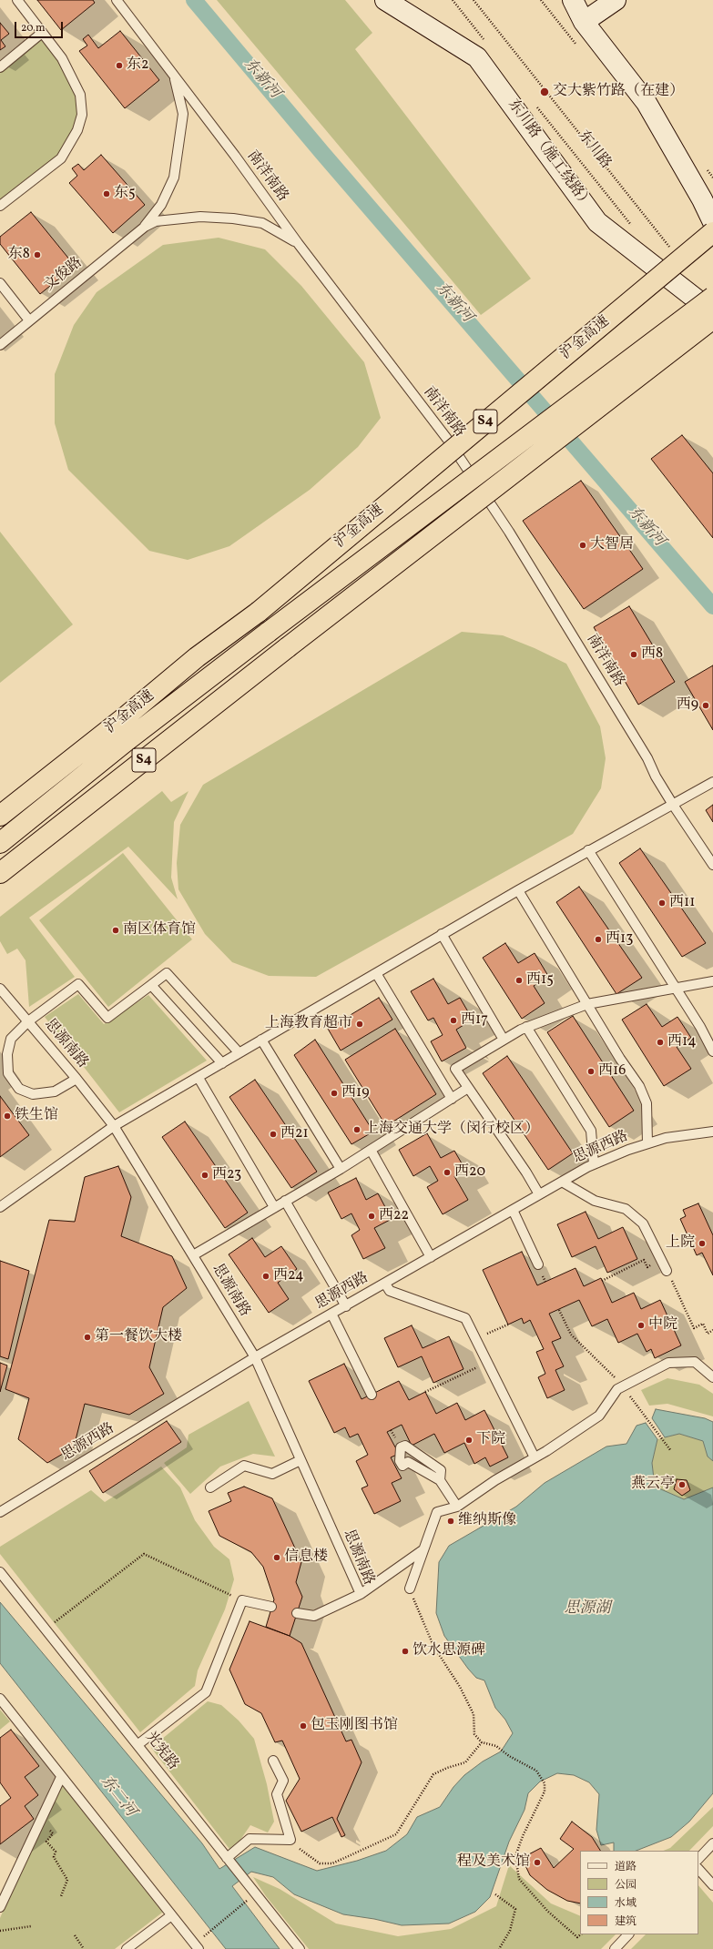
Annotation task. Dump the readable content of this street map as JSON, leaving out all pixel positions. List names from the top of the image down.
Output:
{
  "streets": {
    "highway": ["沪金高速", "S4"],
    "main road": ["东川路（施工绕路）"],
    "lane": [
      "南洋南路",
      "文俊路",
      "思源南路",
      "思源西路",
      "光宪路"
    ],
    "path": ["东川路"]
  },
  "crossings": [
    ["南洋南路", "文俊路"],
    ["思源南路", "思源西路"]
  ],
  "water": ["东新河", "思源湖", "东二河"],
  "places": [
    "东2",
    "交大紫竹路（在建）",
    "东5",
    "东8",
    "大智居",
    "西8",
    "西9",
    "西11",
    "南区体育馆",
    "西13",
    "西15",
    "西17",
    "上海教育超市",
    "西14",
    "西16",
    "西19",
    "铁生馆",
    "上海交通大学（闵行校区）",
    "西21",
    "西20",
    "西23",
    "西22",
    "上院",
    "西24",
    "中院",
    "第一餐饮大楼",
    "下院",
    "燕云亭",
    "维纳斯像",
    "信息楼",
    "饮水思源碑",
    "包玉刚图书馆",
    "程及美术馆"
  ],
  "legend": [
    "道路",
    "公园",
    "水域",
    "建筑"
  ],
  "scale_bar": "20 m"
}
